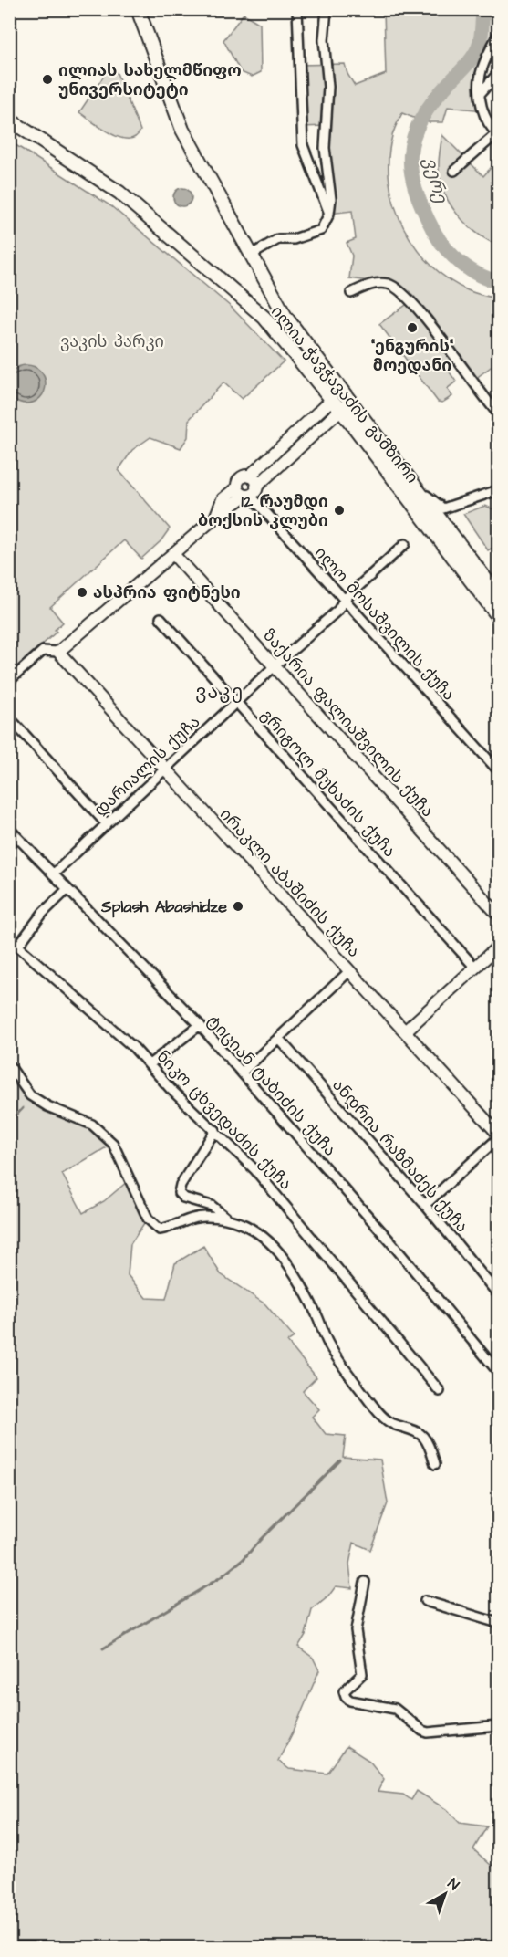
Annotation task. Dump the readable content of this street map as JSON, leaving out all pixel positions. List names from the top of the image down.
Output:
{
  "streets": {
    "main road": ["ილია ჭავჭავაძის გამზირი"],
    "street": [
      "ილო მოსაშვილის ქუჩა",
      "ზაქარია ფალიაშვილის ქუჩა",
      "დარიალის ქუჩა",
      "გრიგოლ მუხაძის ქუჩა",
      "ირაკლი აბაშიძის ქუჩა",
      "ტიციან ტაბიძის ქუჩა",
      "ნიკო ცხვედაძის ქუჩა",
      "ანდრია რაზმაძეს ქუჩა"
    ]
  },
  "crossings": [
    ["ილო მოსაშვილის ქუჩა", "დარიალის ქუჩა"],
    ["ზაქარია ფალიაშვილის ქუჩა", "დარიალის ქუჩა"],
    ["დარიალის ქუჩა", "გრიგოლ მუხაძის ქუჩა"],
    ["დარიალის ქუჩა", "ირაკლი აბაშიძის ქუჩა"],
    ["დარიალის ქუჩა", "ტიციან ტაბიძის ქუჩა"]
  ],
  "districts": ["ვაკე"],
  "water": ["ვერე"],
  "parks": ["ვაკის პარკი"],
  "places": [
    "ილიას სახელმწიფო უნივერსიტეტი",
    "\"ენგურის\" მოედანი",
    "12 რაუმდი ბოქსის კლუბი",
    "ასპრია ფიტნესი",
    "Splash Abashidze"
  ],
  "north": "top right"
}
